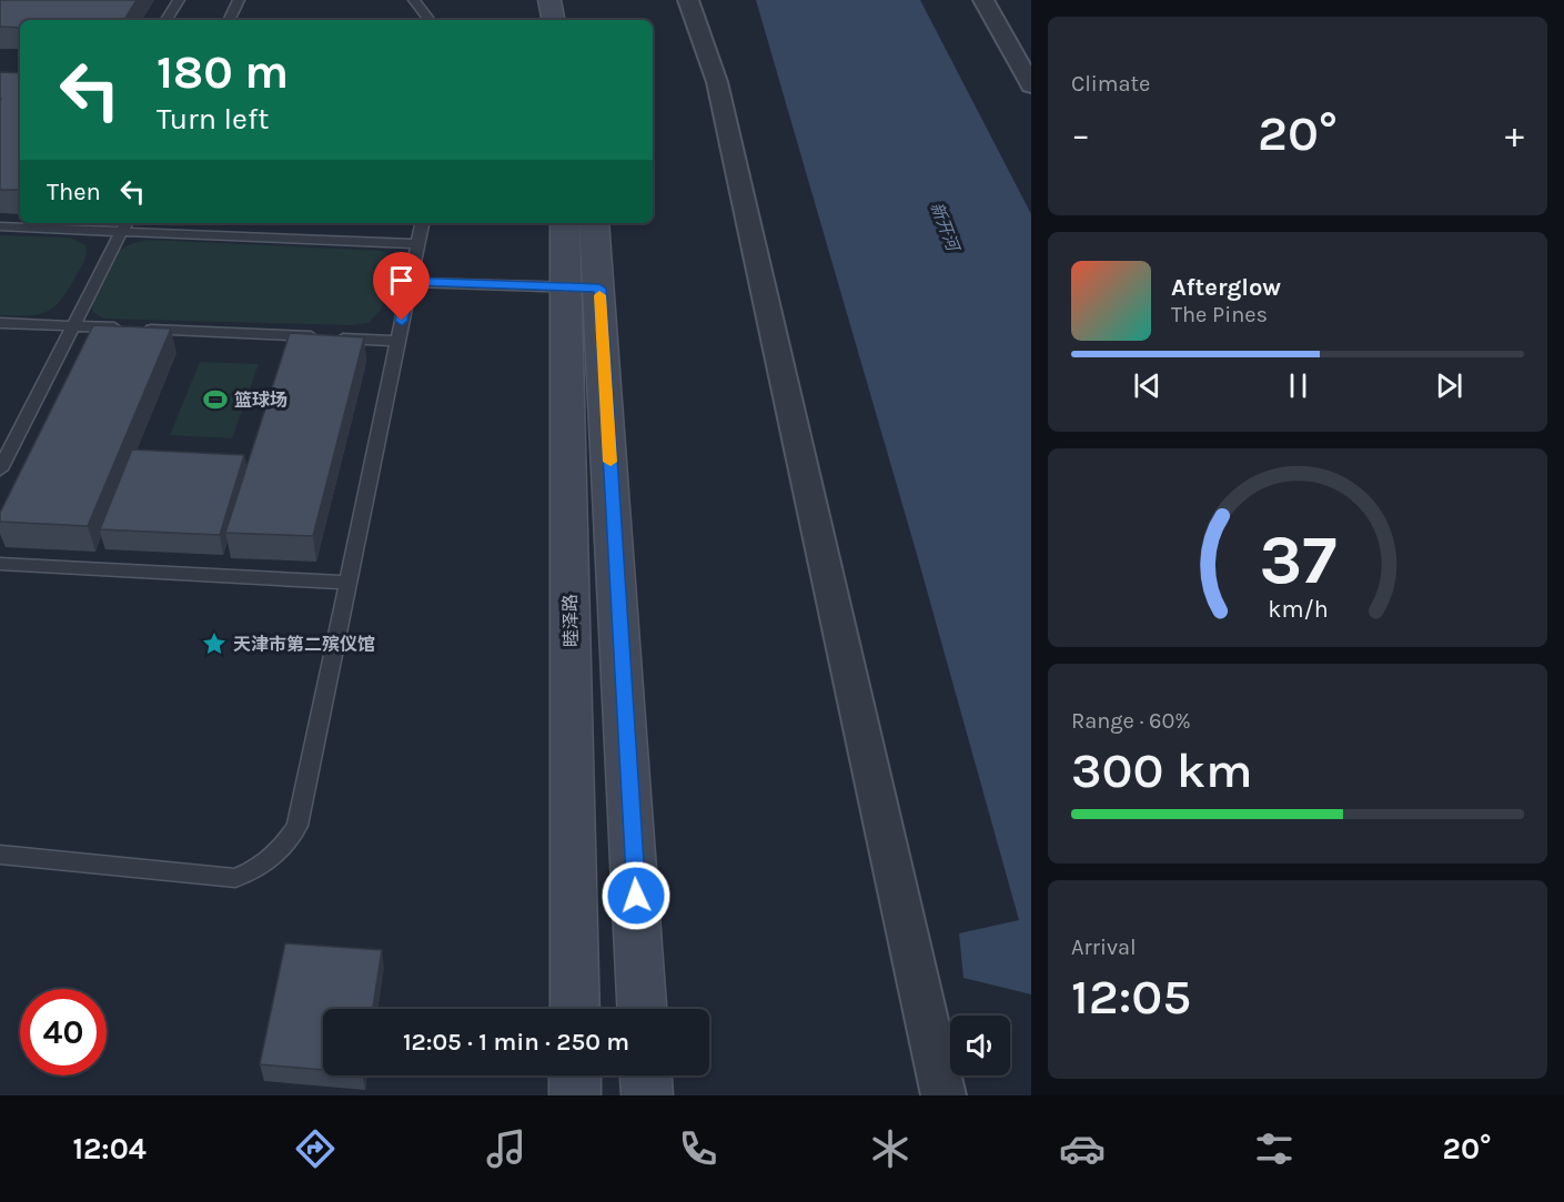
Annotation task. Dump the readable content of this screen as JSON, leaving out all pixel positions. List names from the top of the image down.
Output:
{
  "streets": {
    "street": ["睦泽路"]
  },
  "water": ["新开河"],
  "places": {
    "sports": ["篮球场"],
    "place": ["天津市第二殡仪馆"]
  },
  "page": {
    "tile": [
      "Climate",
      ["Range · 60%", "300 km"],
      ["Arrival", "12:05"]
    ],
    "turn": ["180 m", "Turn left"],
    "heat": ["−", "20°", "+"],
    "then": "Then",
    "song": ["Afterglow", "The Pines"],
    "limit": "40",
    "trip": "12:05 · 1 min · 250 m",
    "tabs": ["12:04", "20°"],
    "gauge": ["37", "km/h"]
  }
}
